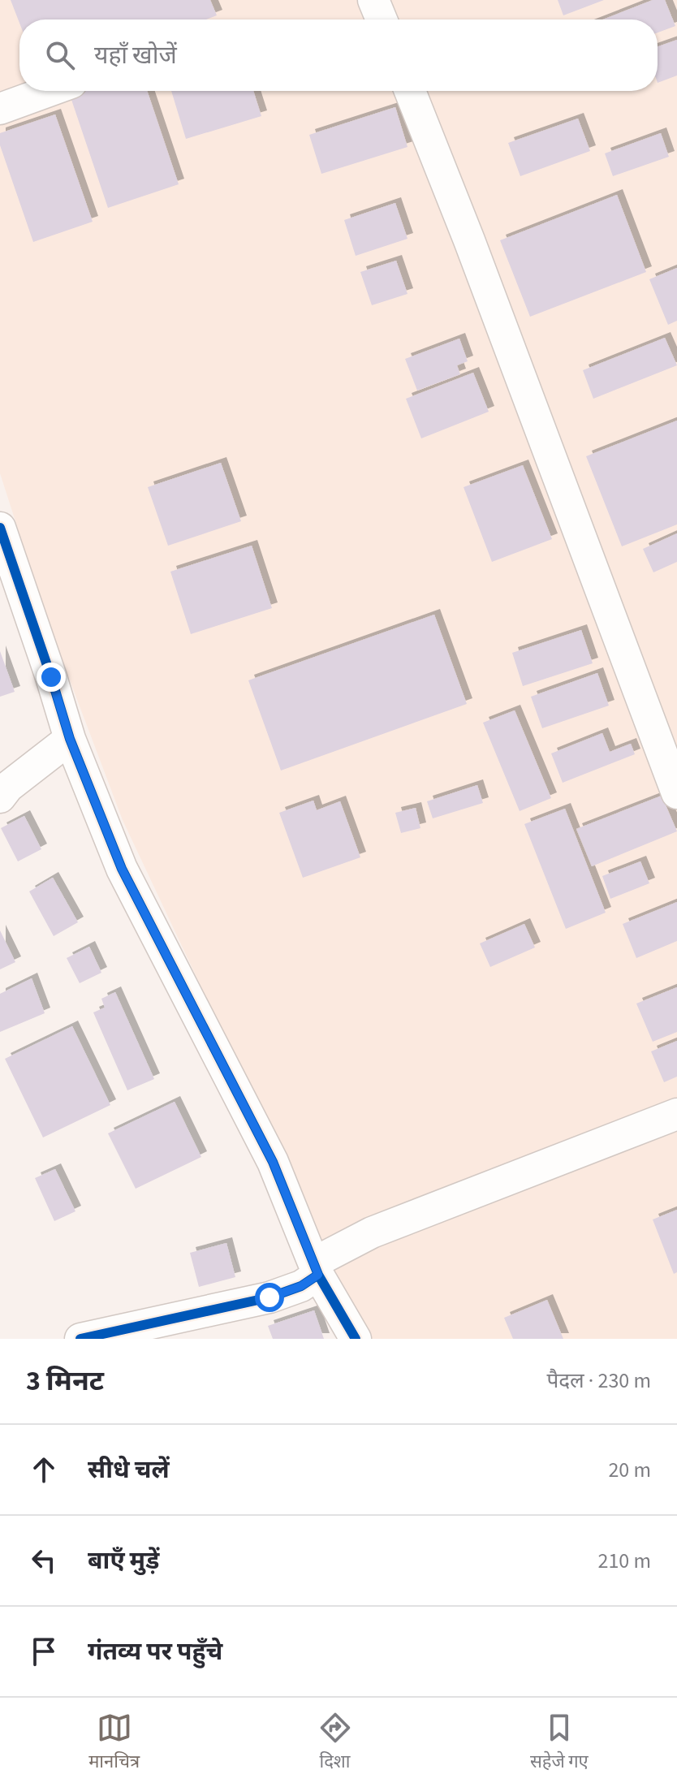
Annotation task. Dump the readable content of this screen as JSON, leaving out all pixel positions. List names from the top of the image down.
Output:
{
  "page": {
    "search": "यहाँ खोजें",
    "heading": ["3 मिनट", "पैदल · 230 m"],
    "list": [
      ["सीधे चलें", "20 m"],
      ["बाएँ मुड़ें", "210 m"],
      "गंतव्य पर पहुँचे"
    ],
    "nav": ["मानचित्र", "दिशा", "सहेजे गए"]
  }
}
